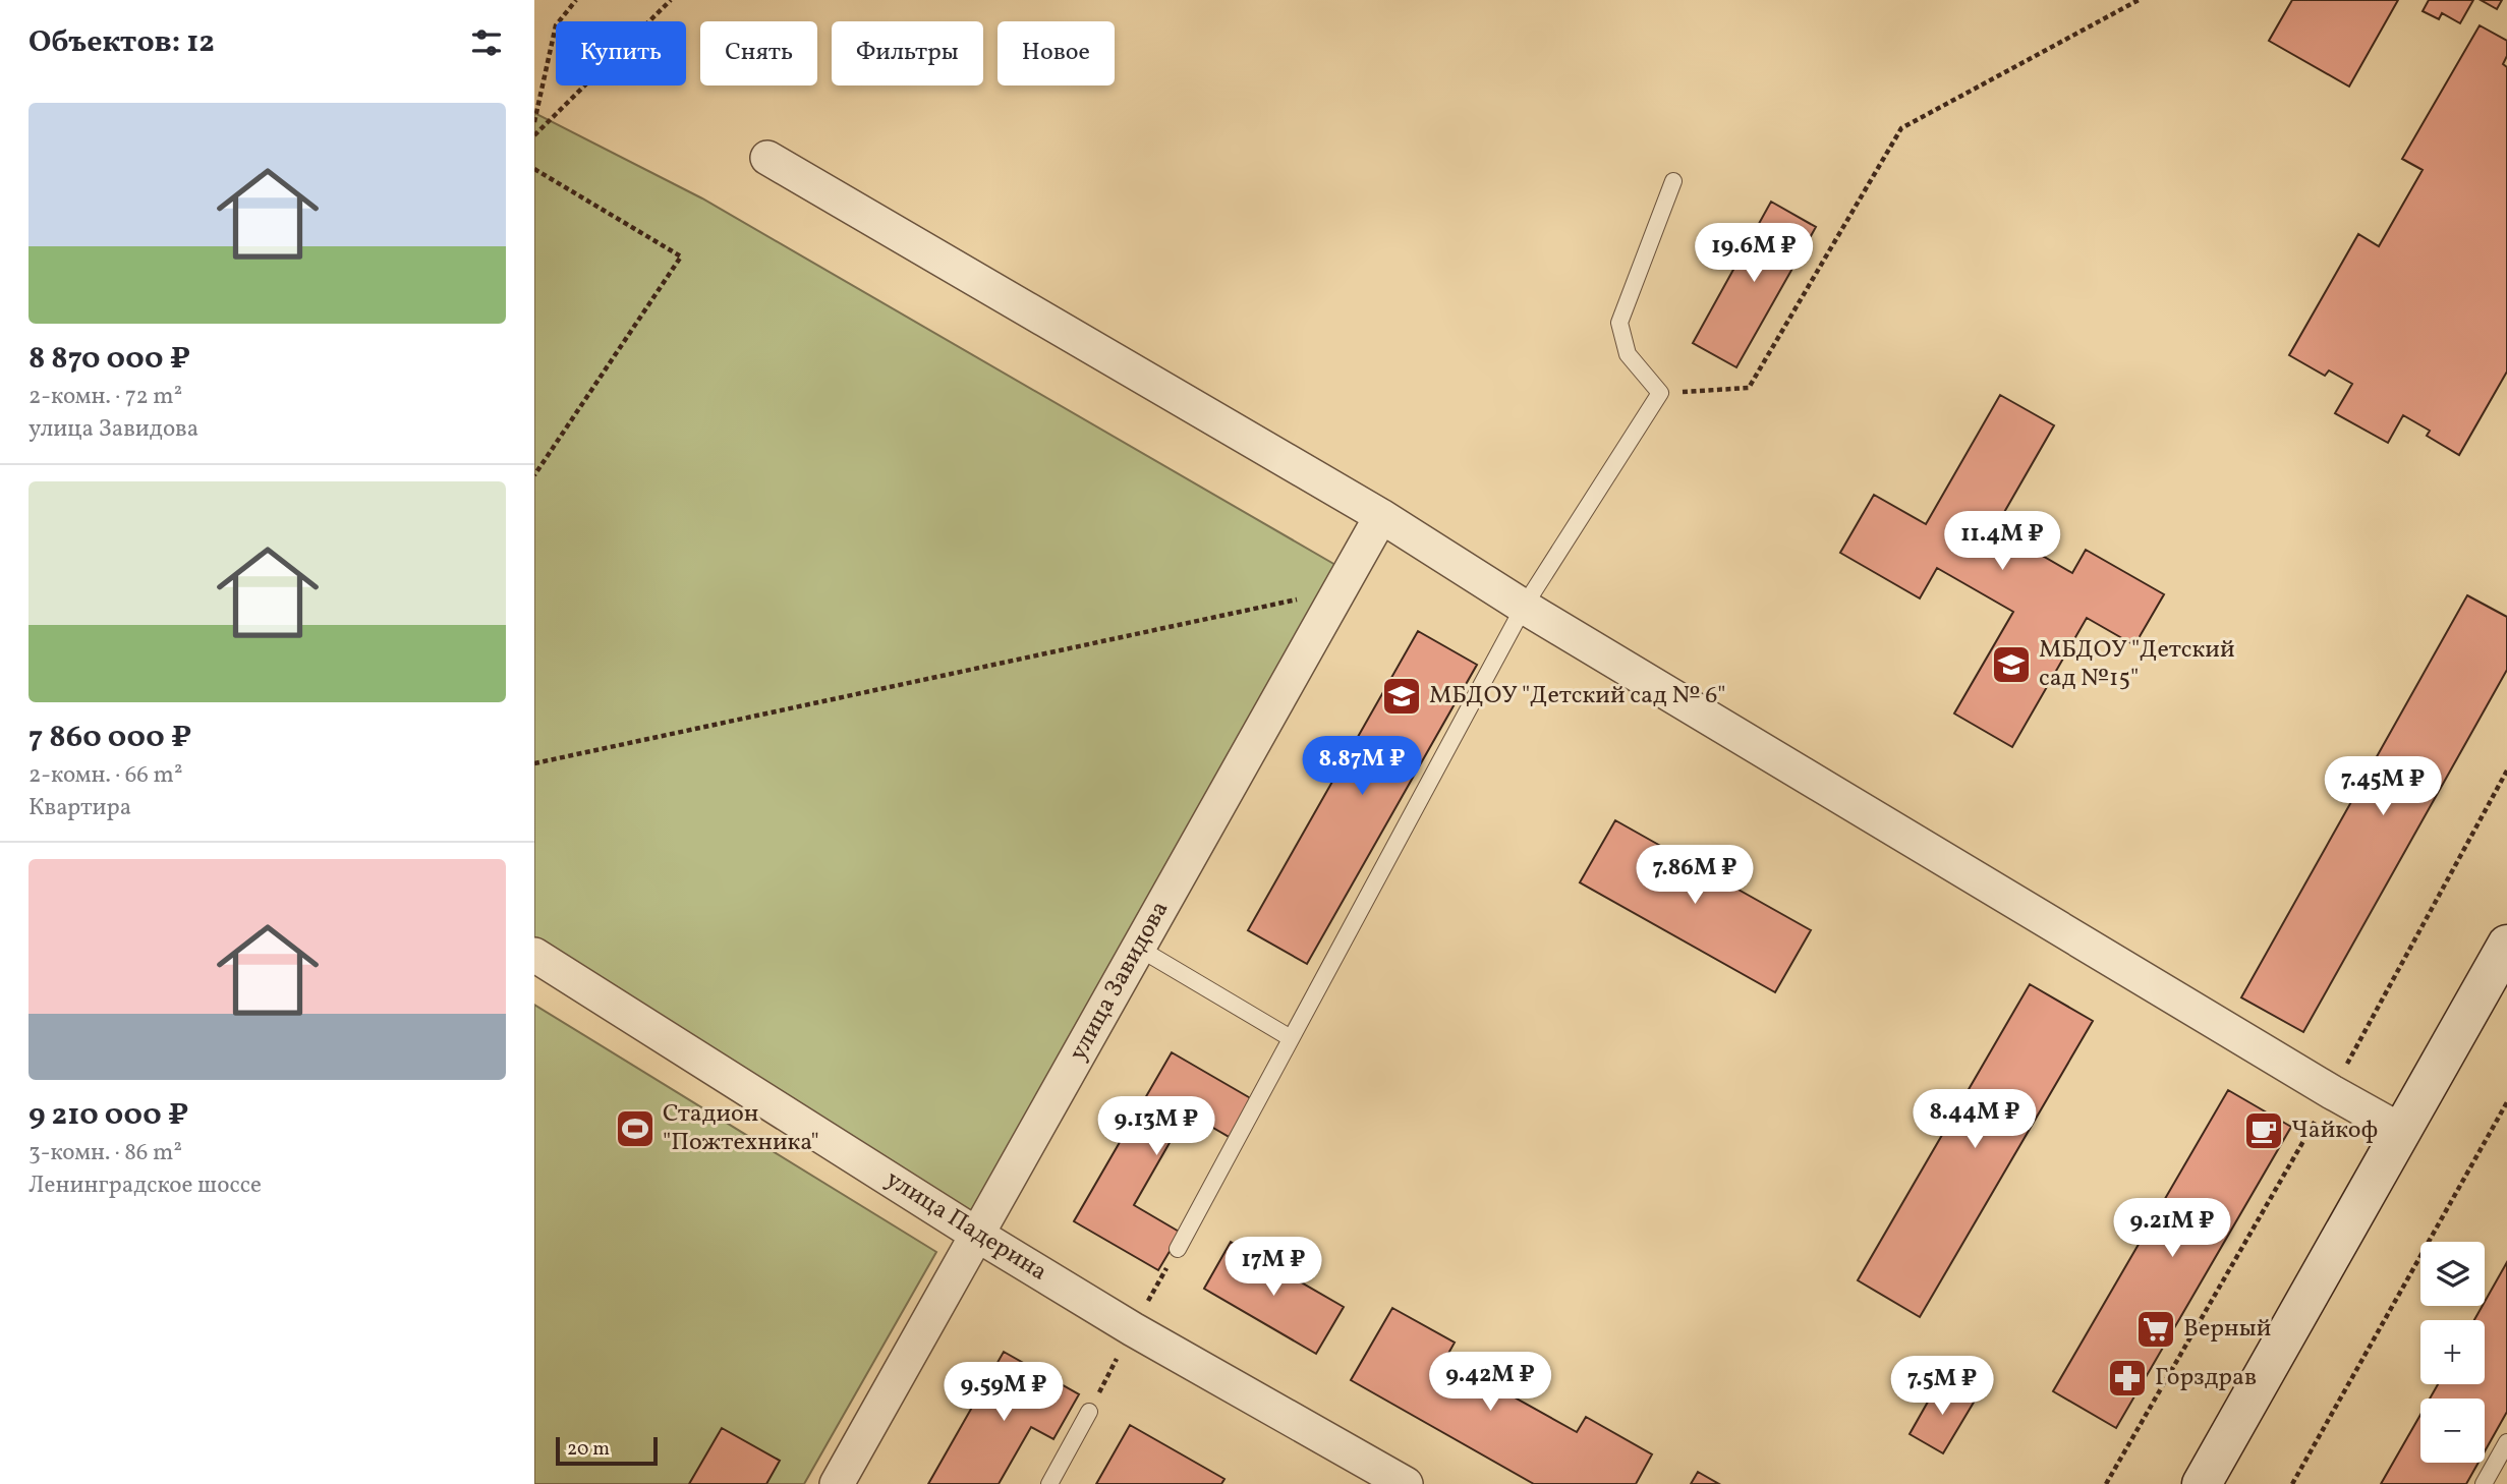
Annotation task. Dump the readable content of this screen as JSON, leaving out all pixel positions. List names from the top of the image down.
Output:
{
  "streets": {
    "street": ["улица Завидова", "улица Падерина"]
  },
  "crossings": [
    ["улица Завидова", "улица Падерина"]
  ],
  "places": {
    "school or university": ["МБДОУ \"Детский сад №15\"", "МБДОУ \"Детский сад № 6\""],
    "sports": ["Стадион \"Пожтехника\""],
    "cafe": ["Чайкоф"],
    "supermarket": ["Верный"],
    "pharmacy": ["Горздрав"]
  },
  "scale_bar": "20 m",
  "page": {
    "heading": "Объектов: 12",
    "chip": [
      "Купить",
      "Снять",
      "Фильтры",
      "Новое"
    ],
    "list": [
      {
        "name": "8 870 000 ₽",
        "note": "2-комн. · 72 m² · улица Завидова"
      },
      {
        "name": "7 860 000 ₽",
        "note": "2-комн. · 66 m² · Квартира"
      },
      {
        "name": "9 210 000 ₽",
        "note": "3-комн. · 86 m² · Ленинградское шоссе"
      }
    ],
    "price": [
      "19.6M ₽",
      "11.4M ₽",
      "8.87M ₽",
      "7.45M ₽",
      "7.86M ₽",
      "8.44M ₽",
      "9.13M ₽",
      "9.21M ₽",
      "17M ₽",
      "9.42M ₽",
      "7.5M ₽",
      "9.59M ₽"
    ],
    "map_buttons": ["+", "−"],
    "scale": "20 m"
  }
}
